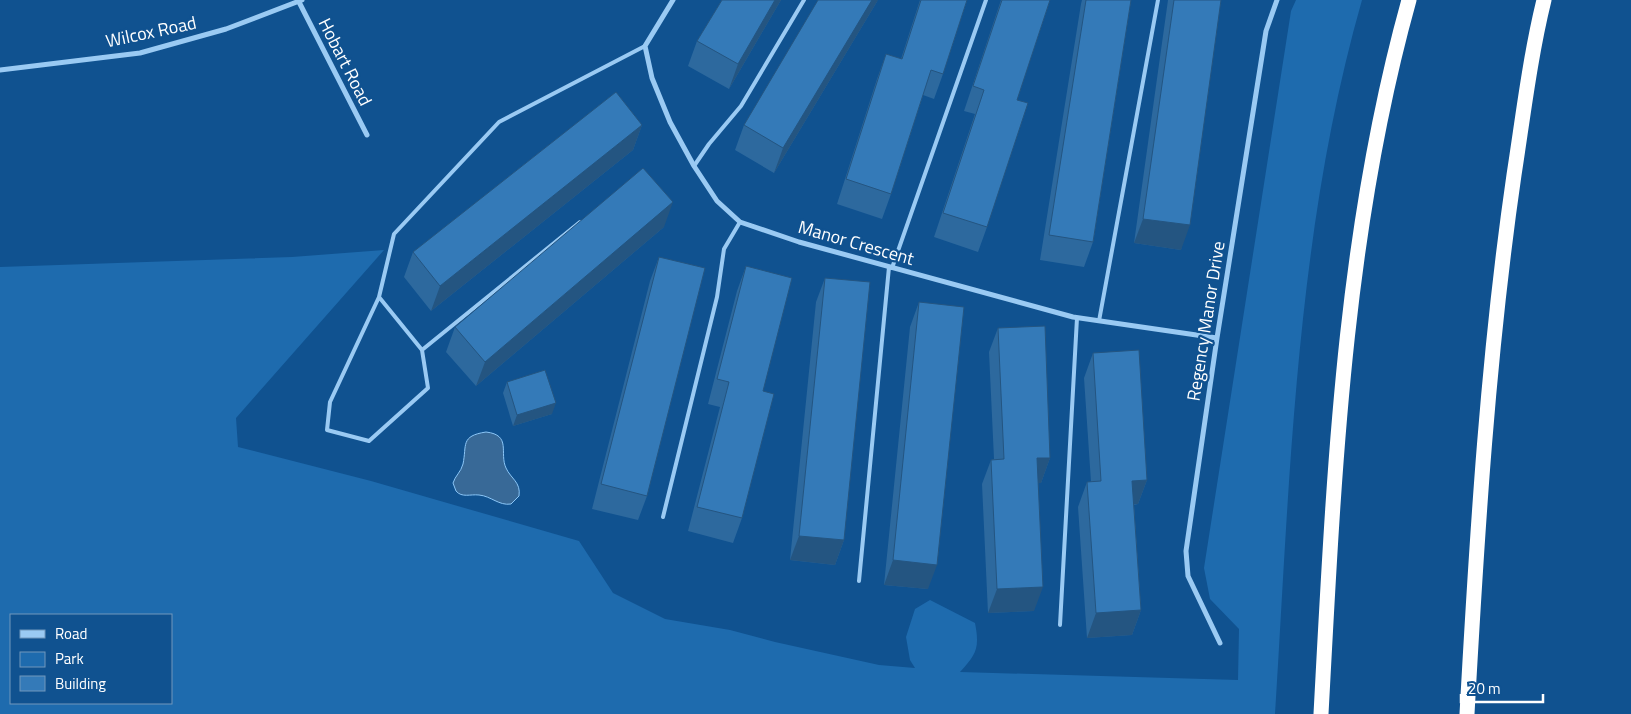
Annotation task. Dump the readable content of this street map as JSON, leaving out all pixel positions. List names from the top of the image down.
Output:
{
  "streets": {
    "street": [
      "Wilcox Road",
      "Hobart Road",
      "Manor Crescent",
      "Regency Manor Drive"
    ]
  },
  "crossings": [
    ["Wilcox Road", "Hobart Road"],
    ["Manor Crescent", "Regency Manor Drive"]
  ],
  "legend": ["Road", "Park", "Building"],
  "scale_bar": "20 m"
}
